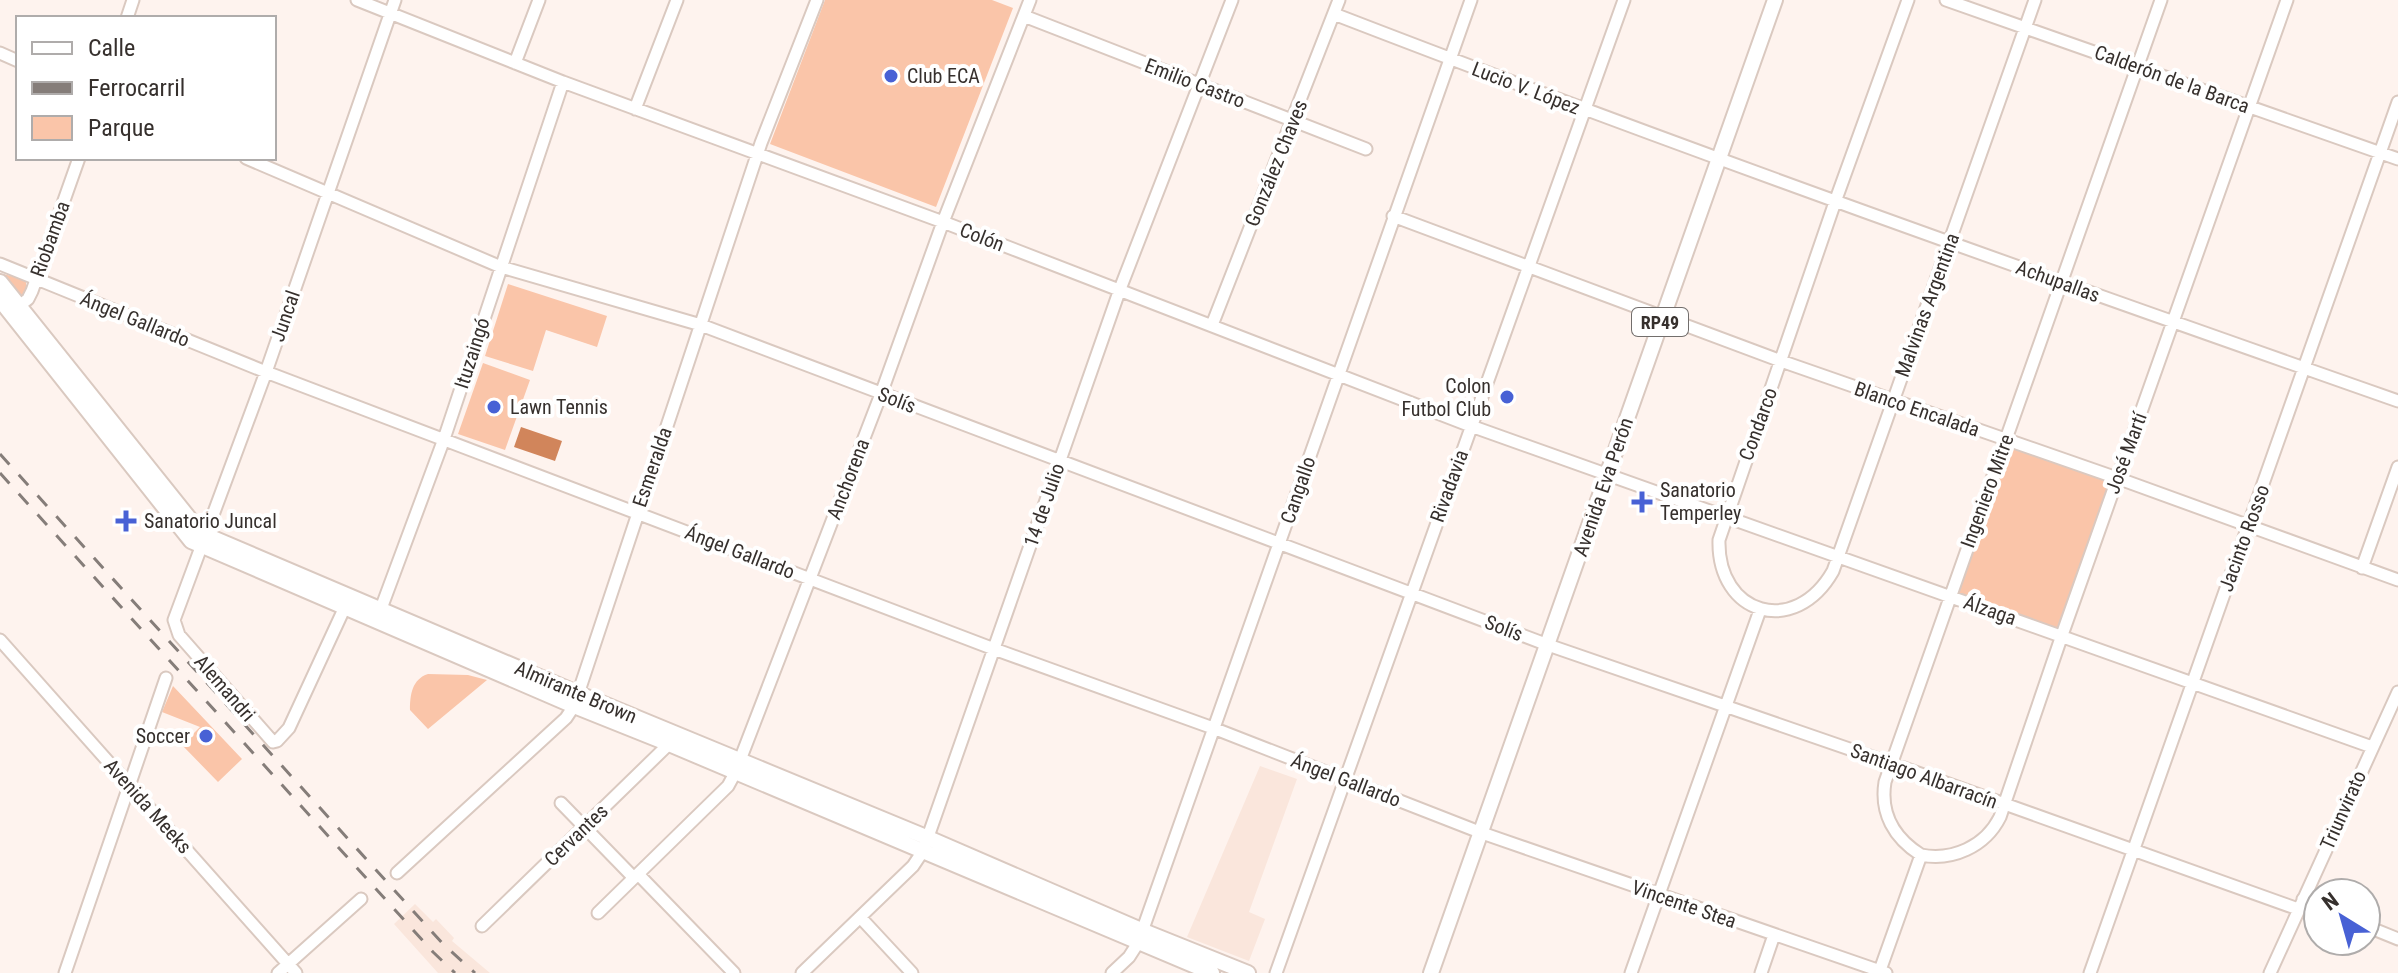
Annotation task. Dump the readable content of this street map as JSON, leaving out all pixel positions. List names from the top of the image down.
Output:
{
  "streets": {
    "main road": ["RP49", "Avenida Eva Perón", "Almirante Brown"],
    "street": [
      "Calderón de la Barca",
      "Emilio Castro",
      "Lucio V. López",
      "González Chaves",
      "Colón",
      "Riobamba",
      "Achupallas",
      "Malvinas Argentina",
      "Juncal",
      "Ángel Gallardo",
      "Ituzaingó",
      "Solís",
      "Blanco Encalada",
      "Condarco",
      "José Martí",
      "Esmeralda",
      "Anchorena",
      "Rivadavia",
      "Cangallo",
      "Ingeniero Mitre",
      "14 de Julio",
      "Jacinto Rosso",
      "Álzaga",
      "Alemandri",
      "Santiago Albarracín",
      "Avenida Meeks",
      "Triunvirato",
      "Cervantes",
      "Vincente Stea"
    ]
  },
  "crossings": [
    ["Calderón de la Barca", "Malvinas Argentina"],
    ["Calderón de la Barca", "José Martí"],
    ["Calderón de la Barca", "Ingeniero Mitre"],
    ["Calderón de la Barca", "Jacinto Rosso"],
    ["Emilio Castro", "González Chaves"],
    ["Emilio Castro", "Anchorena"],
    ["Emilio Castro", "14 de Julio"],
    ["Lucio V. López", "González Chaves"],
    ["Lucio V. López", "Achupallas"],
    ["Lucio V. López", "Rivadavia"],
    ["Lucio V. López", "Avenida Eva Perón"],
    ["Lucio V. López", "Cangallo"],
    ["González Chaves", "Colón"],
    ["Colón", "Juncal"],
    ["Colón", "Ituzaingó"],
    ["Colón", "Esmeralda"],
    ["Colón", "Anchorena"],
    ["Colón", "Rivadavia"],
    ["Colón", "Avenida Eva Perón"],
    ["Colón", "Cangallo"],
    ["Colón", "14 de Julio"],
    ["Colón", "Álzaga"],
    ["Riobamba", "Ángel Gallardo"],
    ["Riobamba", "Almirante Brown"],
    ["Achupallas", "Malvinas Argentina"],
    ["Achupallas", "Condarco"],
    ["Achupallas", "José Martí"],
    ["Achupallas", "Avenida Eva Perón"],
    ["Achupallas", "Ingeniero Mitre"],
    ["Achupallas", "Jacinto Rosso"],
    ["Malvinas Argentina", "Blanco Encalada"],
    ["Malvinas Argentina", "Condarco"],
    ["Malvinas Argentina", "Álzaga"],
    ["Juncal", "Ángel Gallardo"],
    ["Juncal", "Solís"],
    ["Juncal", "Alemandri"],
    ["Juncal", "Almirante Brown"],
    ["Ángel Gallardo", "Ituzaingó"],
    ["Ángel Gallardo", "Esmeralda"],
    ["Ángel Gallardo", "Anchorena"],
    ["Ángel Gallardo", "Rivadavia"],
    ["Ángel Gallardo", "Avenida Eva Perón"],
    ["Ángel Gallardo", "Cangallo"],
    ["Ángel Gallardo", "14 de Julio"],
    ["Ángel Gallardo", "Vincente Stea"],
    ["Ituzaingó", "Solís"],
    ["Ituzaingó", "Almirante Brown"],
    ["Solís", "Esmeralda"],
    ["Solís", "Anchorena"],
    ["Solís", "Rivadavia"],
    ["Solís", "Avenida Eva Perón"],
    ["Solís", "Cangallo"],
    ["Solís", "14 de Julio"],
    ["Solís", "Santiago Albarracín"],
    ["Blanco Encalada", "Condarco"],
    ["Blanco Encalada", "José Martí"],
    ["Blanco Encalada", "Avenida Eva Perón"],
    ["Blanco Encalada", "Ingeniero Mitre"],
    ["Blanco Encalada", "Jacinto Rosso"],
    ["Condarco", "Álzaga"],
    ["José Martí", "Ingeniero Mitre"],
    ["José Martí", "Álzaga"],
    ["José Martí", "Santiago Albarracín"],
    ["Esmeralda", "Almirante Brown"],
    ["Anchorena", "Almirante Brown"],
    ["Avenida Eva Perón", "Álzaga"],
    ["Avenida Eva Perón", "Santiago Albarracín"],
    ["Avenida Eva Perón", "Vincente Stea"],
    ["Cangallo", "Almirante Brown"],
    ["Ingeniero Mitre", "Álzaga"],
    ["Ingeniero Mitre", "Santiago Albarracín"],
    ["14 de Julio", "Almirante Brown"],
    ["Jacinto Rosso", "Álzaga"],
    ["Jacinto Rosso", "Santiago Albarracín"],
    ["Álzaga", "Triunvirato"],
    ["Alemandri", "Almirante Brown"],
    ["Almirante Brown", "Cervantes"],
    ["Santiago Albarracín", "Triunvirato"]
  ],
  "places": {
    "other": [
      "Club ECA",
      "Colon Futbol Club",
      "Lawn Tennis",
      "Soccer"
    ],
    "health": ["Sanatorio Temperley", "Sanatorio Juncal"]
  },
  "legend": ["Calle", "Ferrocarril", "Parque"],
  "north": "top left"
}
